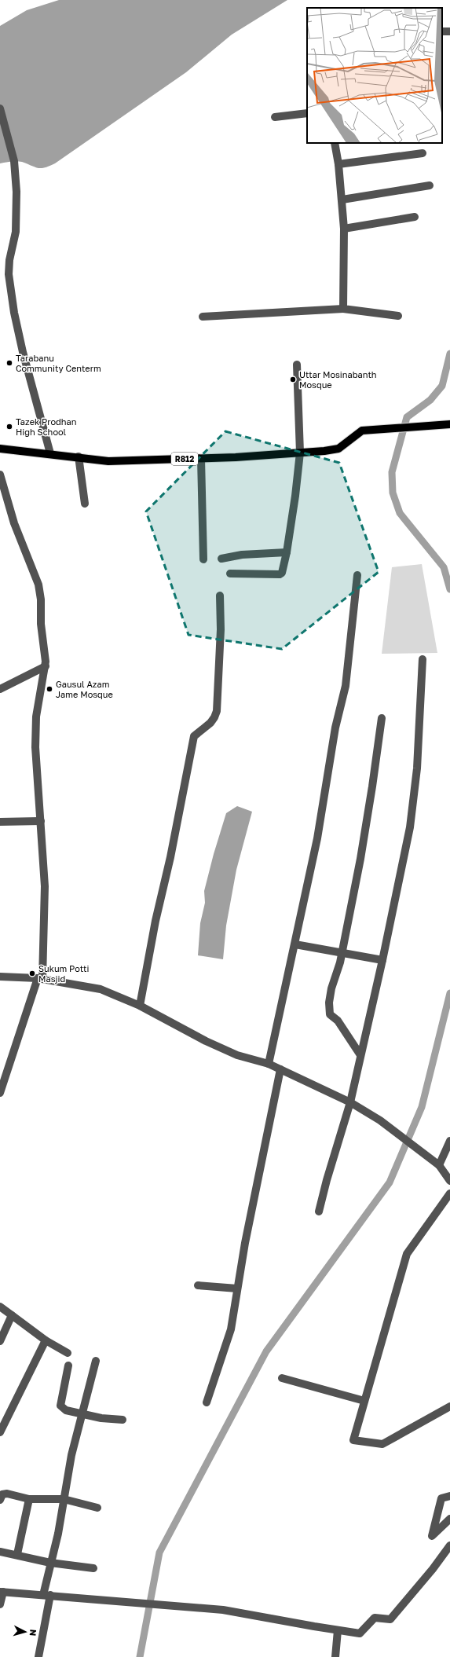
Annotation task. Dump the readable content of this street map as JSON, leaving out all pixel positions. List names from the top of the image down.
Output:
{
  "streets": {
    "main road": ["R812"]
  },
  "places": [
    "Tarabanu Community Centerm",
    "Uttar Mosinabanth Mosque",
    "Tazek Prodhan High School",
    "Gausul Azam Jame Mosque",
    "Sukum Potti Masjid"
  ],
  "north": "right"
}
